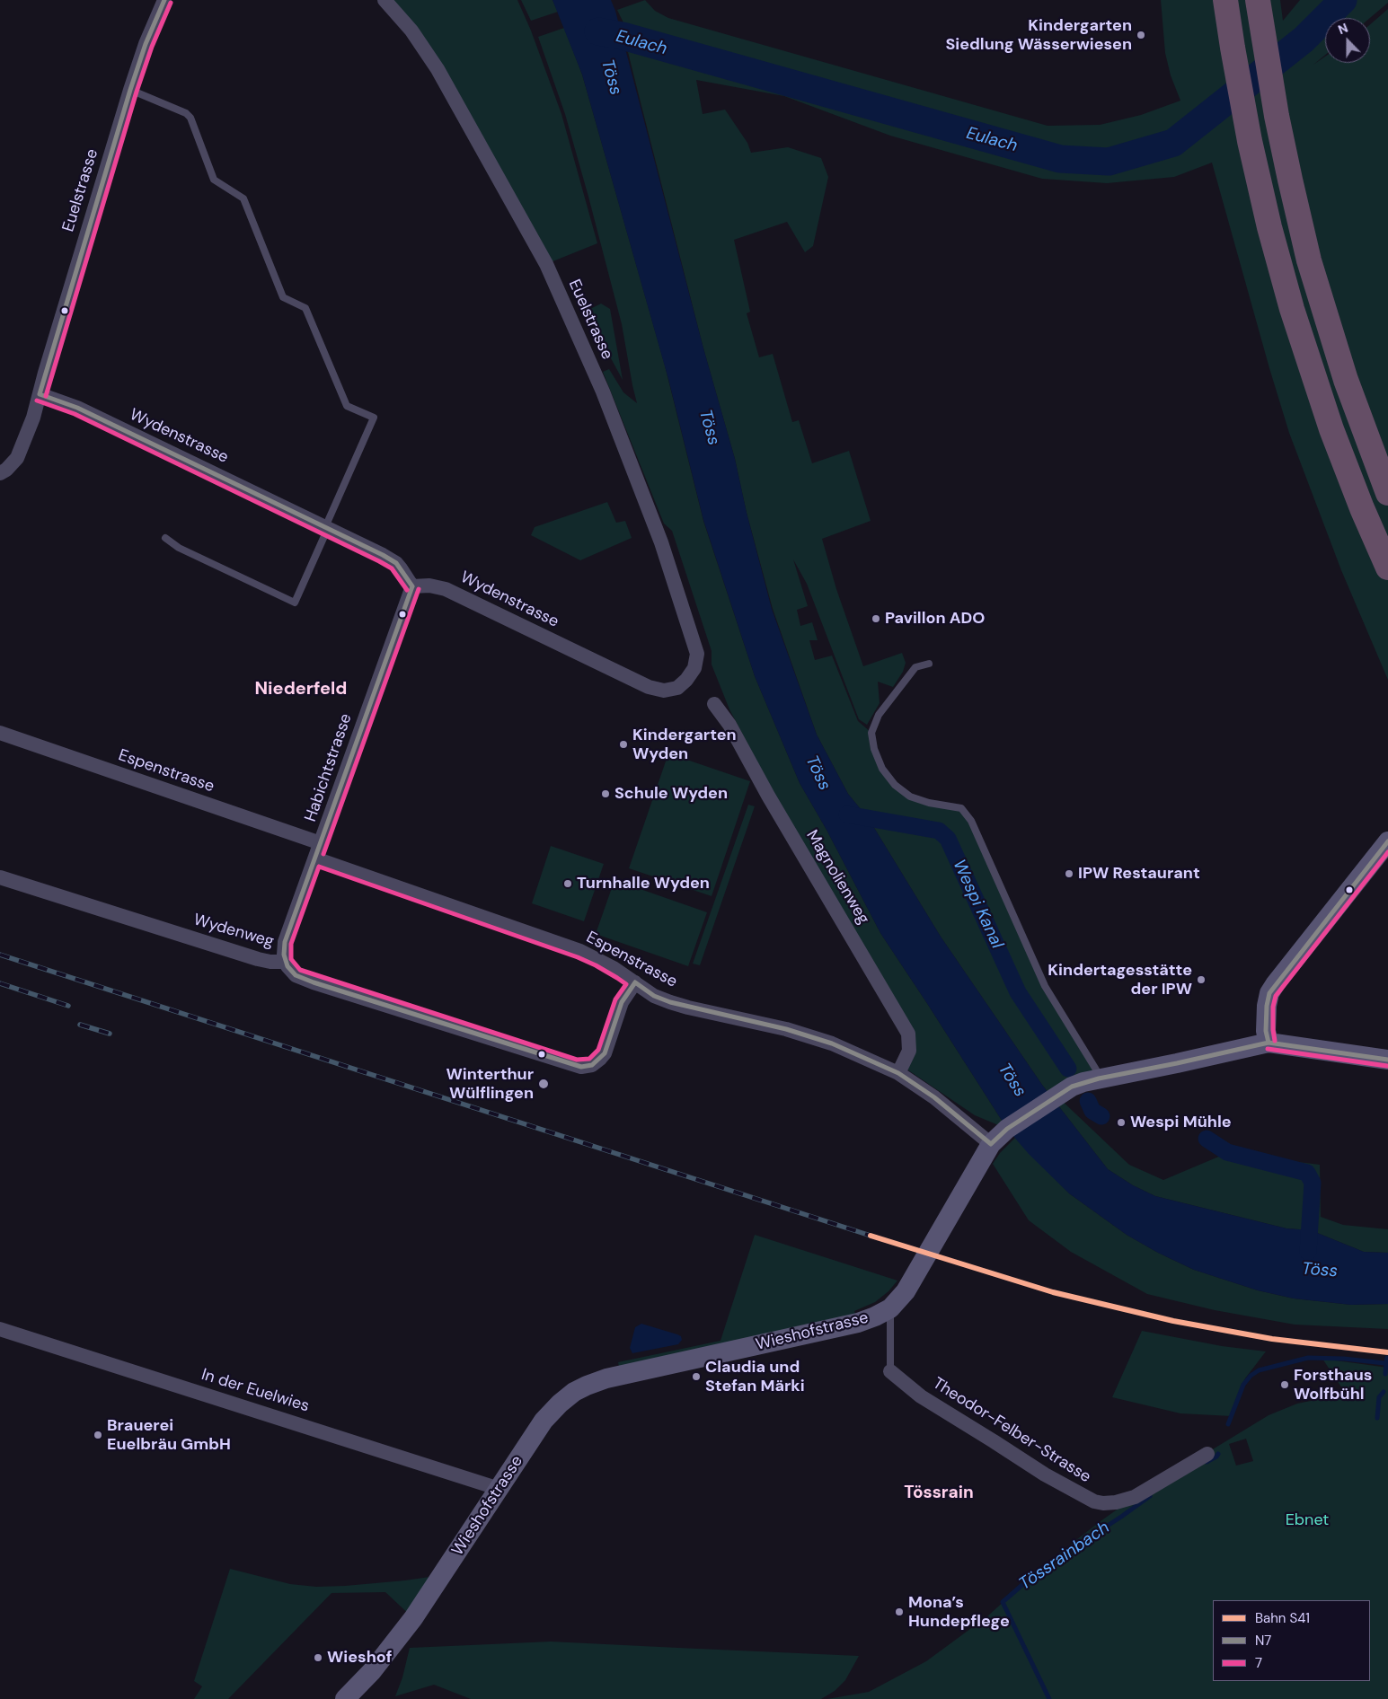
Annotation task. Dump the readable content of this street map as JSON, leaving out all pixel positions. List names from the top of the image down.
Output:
{
  "streets": {
    "street": [
      "Euelstrasse",
      "Wydenstrasse",
      "Habichtstrasse",
      "Espenstrasse",
      "Magnolienweg",
      "Wydenweg",
      "Wieshofstrasse",
      "In der Euelwies",
      "Theodor-Felber-Strasse"
    ]
  },
  "crossings": [
    ["Euelstrasse", "Wydenstrasse"],
    ["Wydenstrasse", "Habichtstrasse"],
    ["Habichtstrasse", "Espenstrasse"],
    ["Habichtstrasse", "Wydenweg"],
    ["Espenstrasse", "Magnolienweg"],
    ["Espenstrasse", "Wydenweg"],
    ["Espenstrasse", "Wieshofstrasse"],
    ["Wieshofstrasse", "In der Euelwies"]
  ],
  "districts": ["Niederfeld", "Tössrain"],
  "water": [
    "Eulach",
    "Töss",
    "Wespi Kanal",
    "Tössrainbach"
  ],
  "parks": ["Ebnet"],
  "places": [
    "Kindergarten Siedlung Wässerwiesen",
    "Pavillon ADO",
    "Kindergarten Wyden",
    "Schule Wyden",
    "IPW Restaurant",
    "Turnhalle Wyden",
    "Kindertagesstätte der IPW",
    "Winterthur Wülflingen",
    "Wespi Mühle",
    "Claudia und Stefan Märki",
    "Forsthaus Wolfbühl",
    "Brauerei Euelbräu GmbH",
    "Mona’s Hundepflege",
    "Wieshof"
  ],
  "lines": ["transit line N7", "transit line 7", "rail line S41"],
  "legend": ["Bahn S41", "N7", "7"],
  "north": "top"
}
